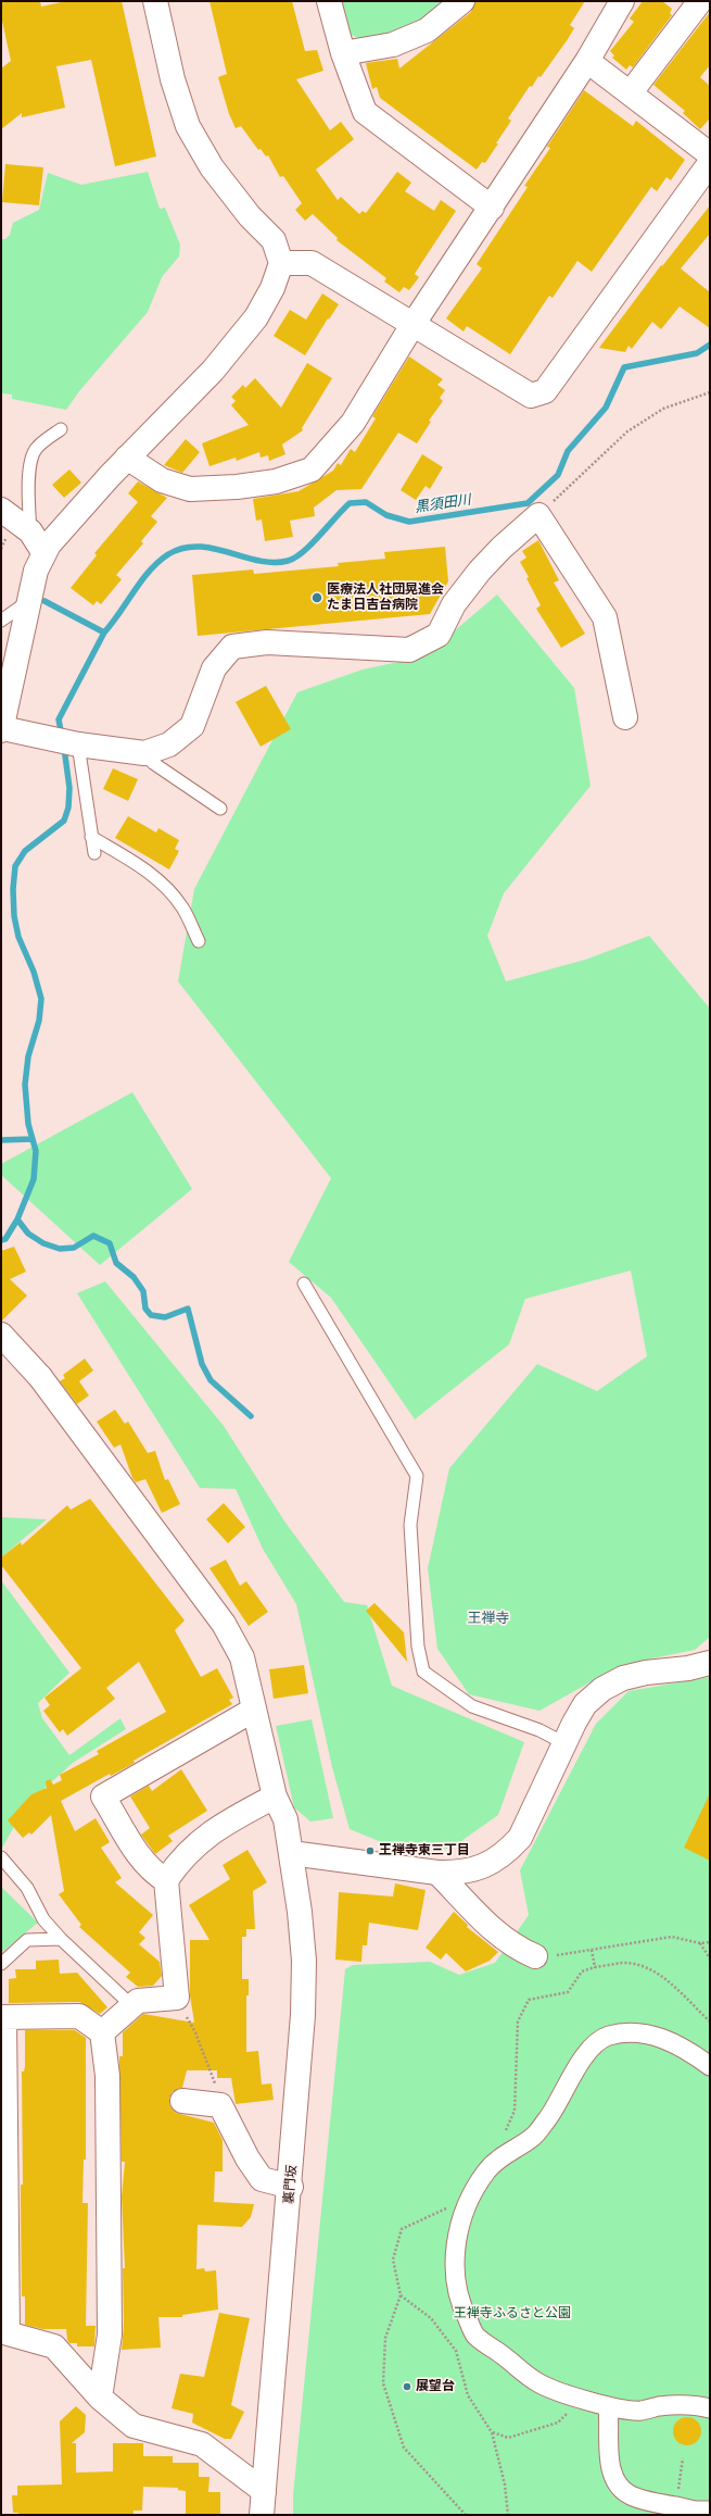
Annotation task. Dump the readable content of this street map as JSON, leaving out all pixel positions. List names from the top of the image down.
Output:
{
  "streets": {
    "street": ["裏門坂"]
  },
  "districts": ["王禅寺"],
  "water": ["黒須田川"],
  "parks": ["王禅寺ふるさと公園"],
  "places": ["医療法人社団晃進会 たま日吉台病院", "王禅寺東三丁目", "展望台"]
}
